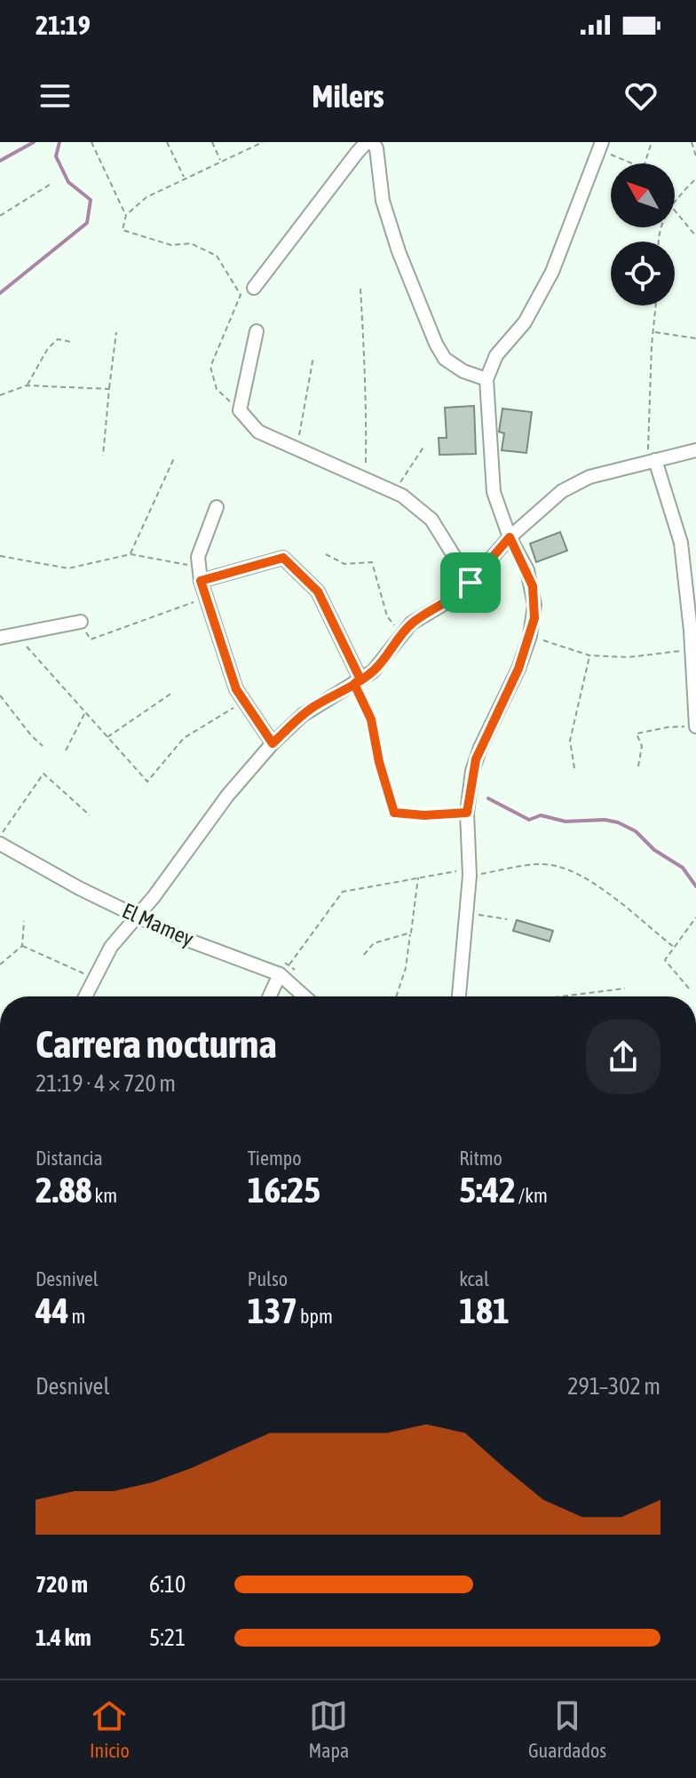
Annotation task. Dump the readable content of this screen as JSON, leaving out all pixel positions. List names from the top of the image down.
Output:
{
  "streets": {
    "street": ["El Mamey"]
  },
  "north": "top left",
  "page": {
    "status": "21:19",
    "header": "Milers",
    "heading": ["Carrera nocturna", "21:19 · 4 × 720 m"],
    "stats": [
      ["Distancia", "2.88 km"],
      ["Tiempo", "16:25"],
      ["Ritmo", "5:42 /km"],
      ["Desnivel", "44 m"],
      ["Pulso", "137 bpm"],
      ["kcal", "181"]
    ],
    "chart": ["Desnivel", "291–302 m"],
    "list": [
      {
        "name": "720 m",
        "note": "6:10"
      },
      {
        "name": "1.4 km",
        "note": "5:21"
      }
    ],
    "tabs": ["Inicio", "Mapa", "Guardados"]
  }
}
